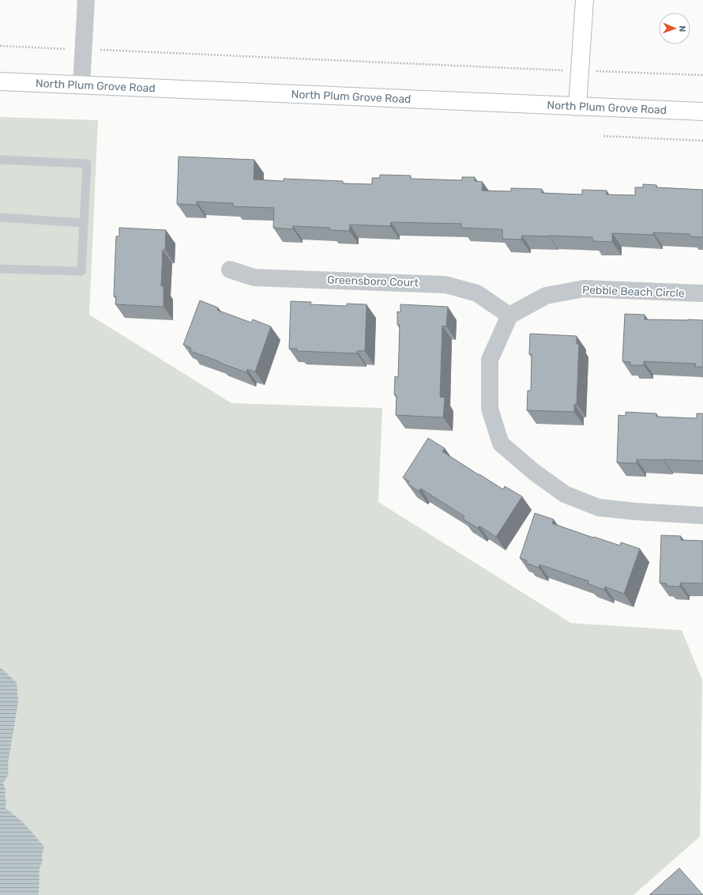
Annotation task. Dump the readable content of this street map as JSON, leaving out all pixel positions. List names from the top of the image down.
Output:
{
  "streets": {
    "street": ["North Plum Grove Road", "Greensboro Court", "Pebble Beach Circle"]
  },
  "crossings": [
    ["Greensboro Court", "Pebble Beach Circle"]
  ],
  "north": "right"
}
